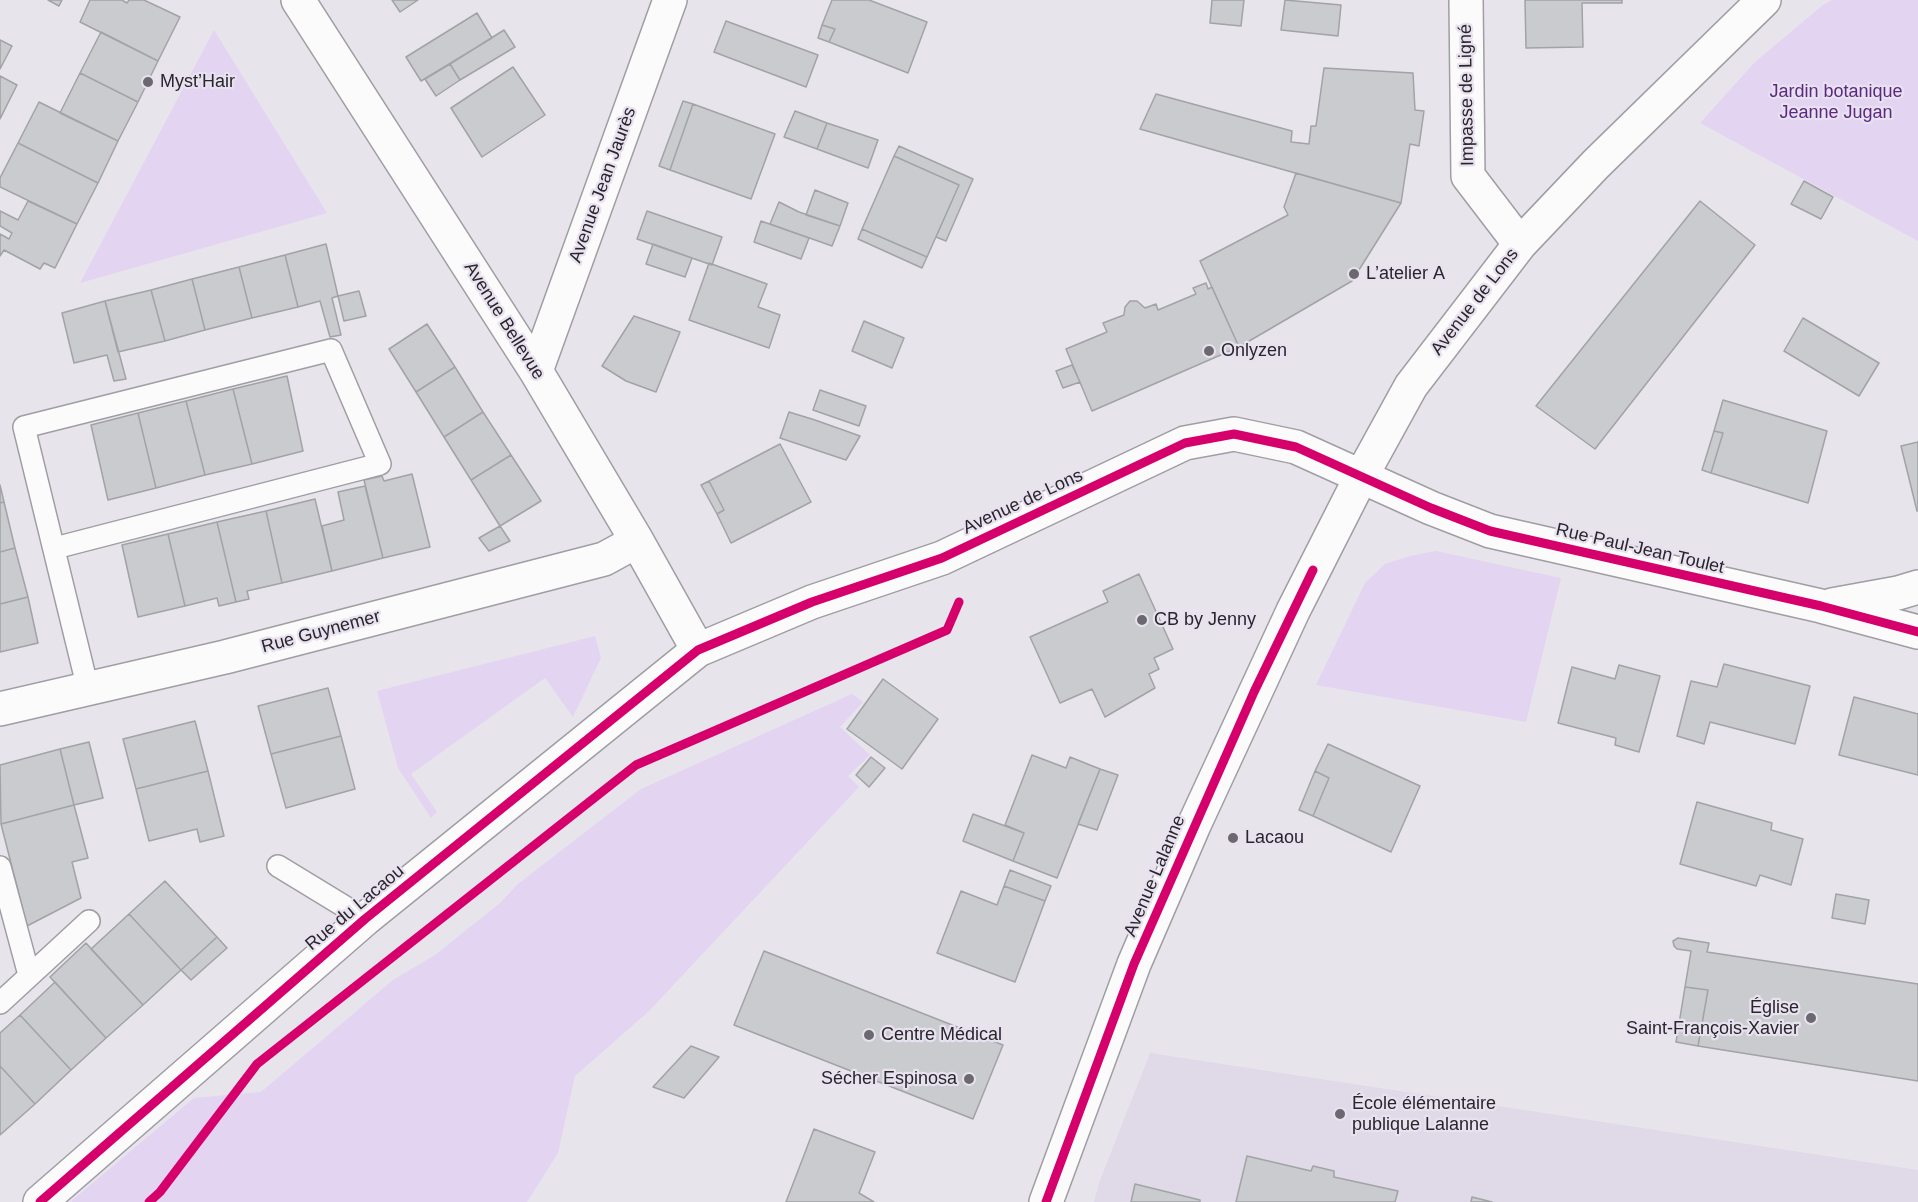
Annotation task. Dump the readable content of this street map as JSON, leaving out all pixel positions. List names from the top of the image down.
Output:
{
  "streets": {
    "street": [
      "Impasse de Ligné",
      "Avenue Jean Jaurès",
      "Avenue de Lons",
      "Avenue Bellevue",
      "Rue Paul-Jean Toulet",
      "Rue Guynemer",
      "Avenue Lalanne",
      "Rue du Lacaou"
    ]
  },
  "crossings": [
    ["Impasse de Ligné", "Avenue de Lons"],
    ["Avenue Jean Jaurès", "Avenue Bellevue"],
    ["Avenue de Lons", "Avenue Bellevue"],
    ["Avenue de Lons", "Rue Paul-Jean Toulet"],
    ["Avenue de Lons", "Avenue Lalanne"],
    ["Avenue de Lons", "Rue du Lacaou"],
    ["Avenue Bellevue", "Rue Guynemer"],
    ["Avenue Bellevue", "Rue du Lacaou"],
    ["Rue Paul-Jean Toulet", "Avenue Lalanne"]
  ],
  "parks": ["Jardin botanique Jeanne Jugan"],
  "places": [
    "Myst’Hair",
    "L’atelier A",
    "Onlyzen",
    "CB by Jenny",
    "Lacaou",
    "Église Saint-François-Xavier",
    "Centre Médical",
    "Sécher Espinosa",
    "École élémentaire publique Lalanne"
  ]
}
